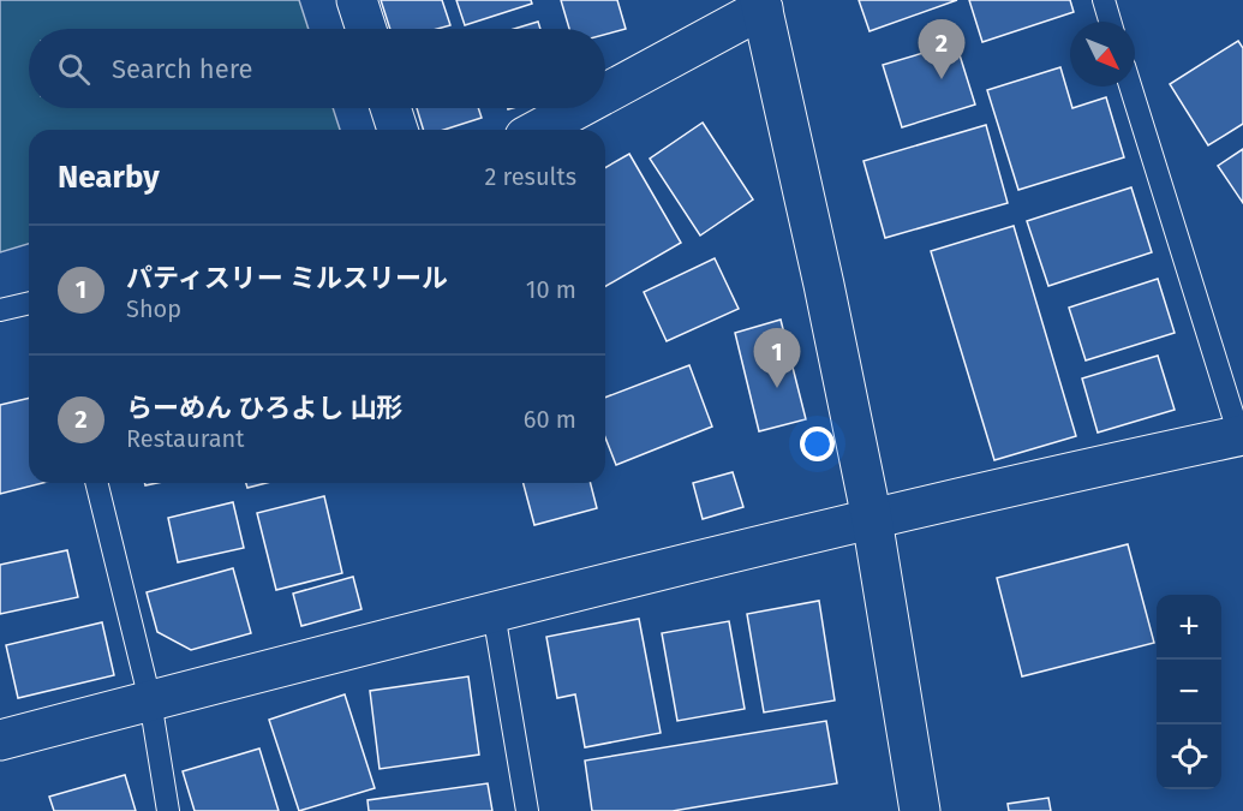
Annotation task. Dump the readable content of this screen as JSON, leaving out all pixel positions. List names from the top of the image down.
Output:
{
  "north": "bottom right",
  "page": {
    "pins": ["2", "1"],
    "search": "Search here",
    "heading": ["Nearby", "2 results"],
    "list": [
      {
        "mark": "1",
        "name": "パティスリー ミルスリール",
        "note": "Shop",
        "value": "10 m"
      },
      {
        "mark": "2",
        "name": "らーめん ひろよし 山形",
        "note": "Restaurant",
        "value": "60 m"
      }
    ],
    "map_buttons": ["+", "−"]
  }
}
